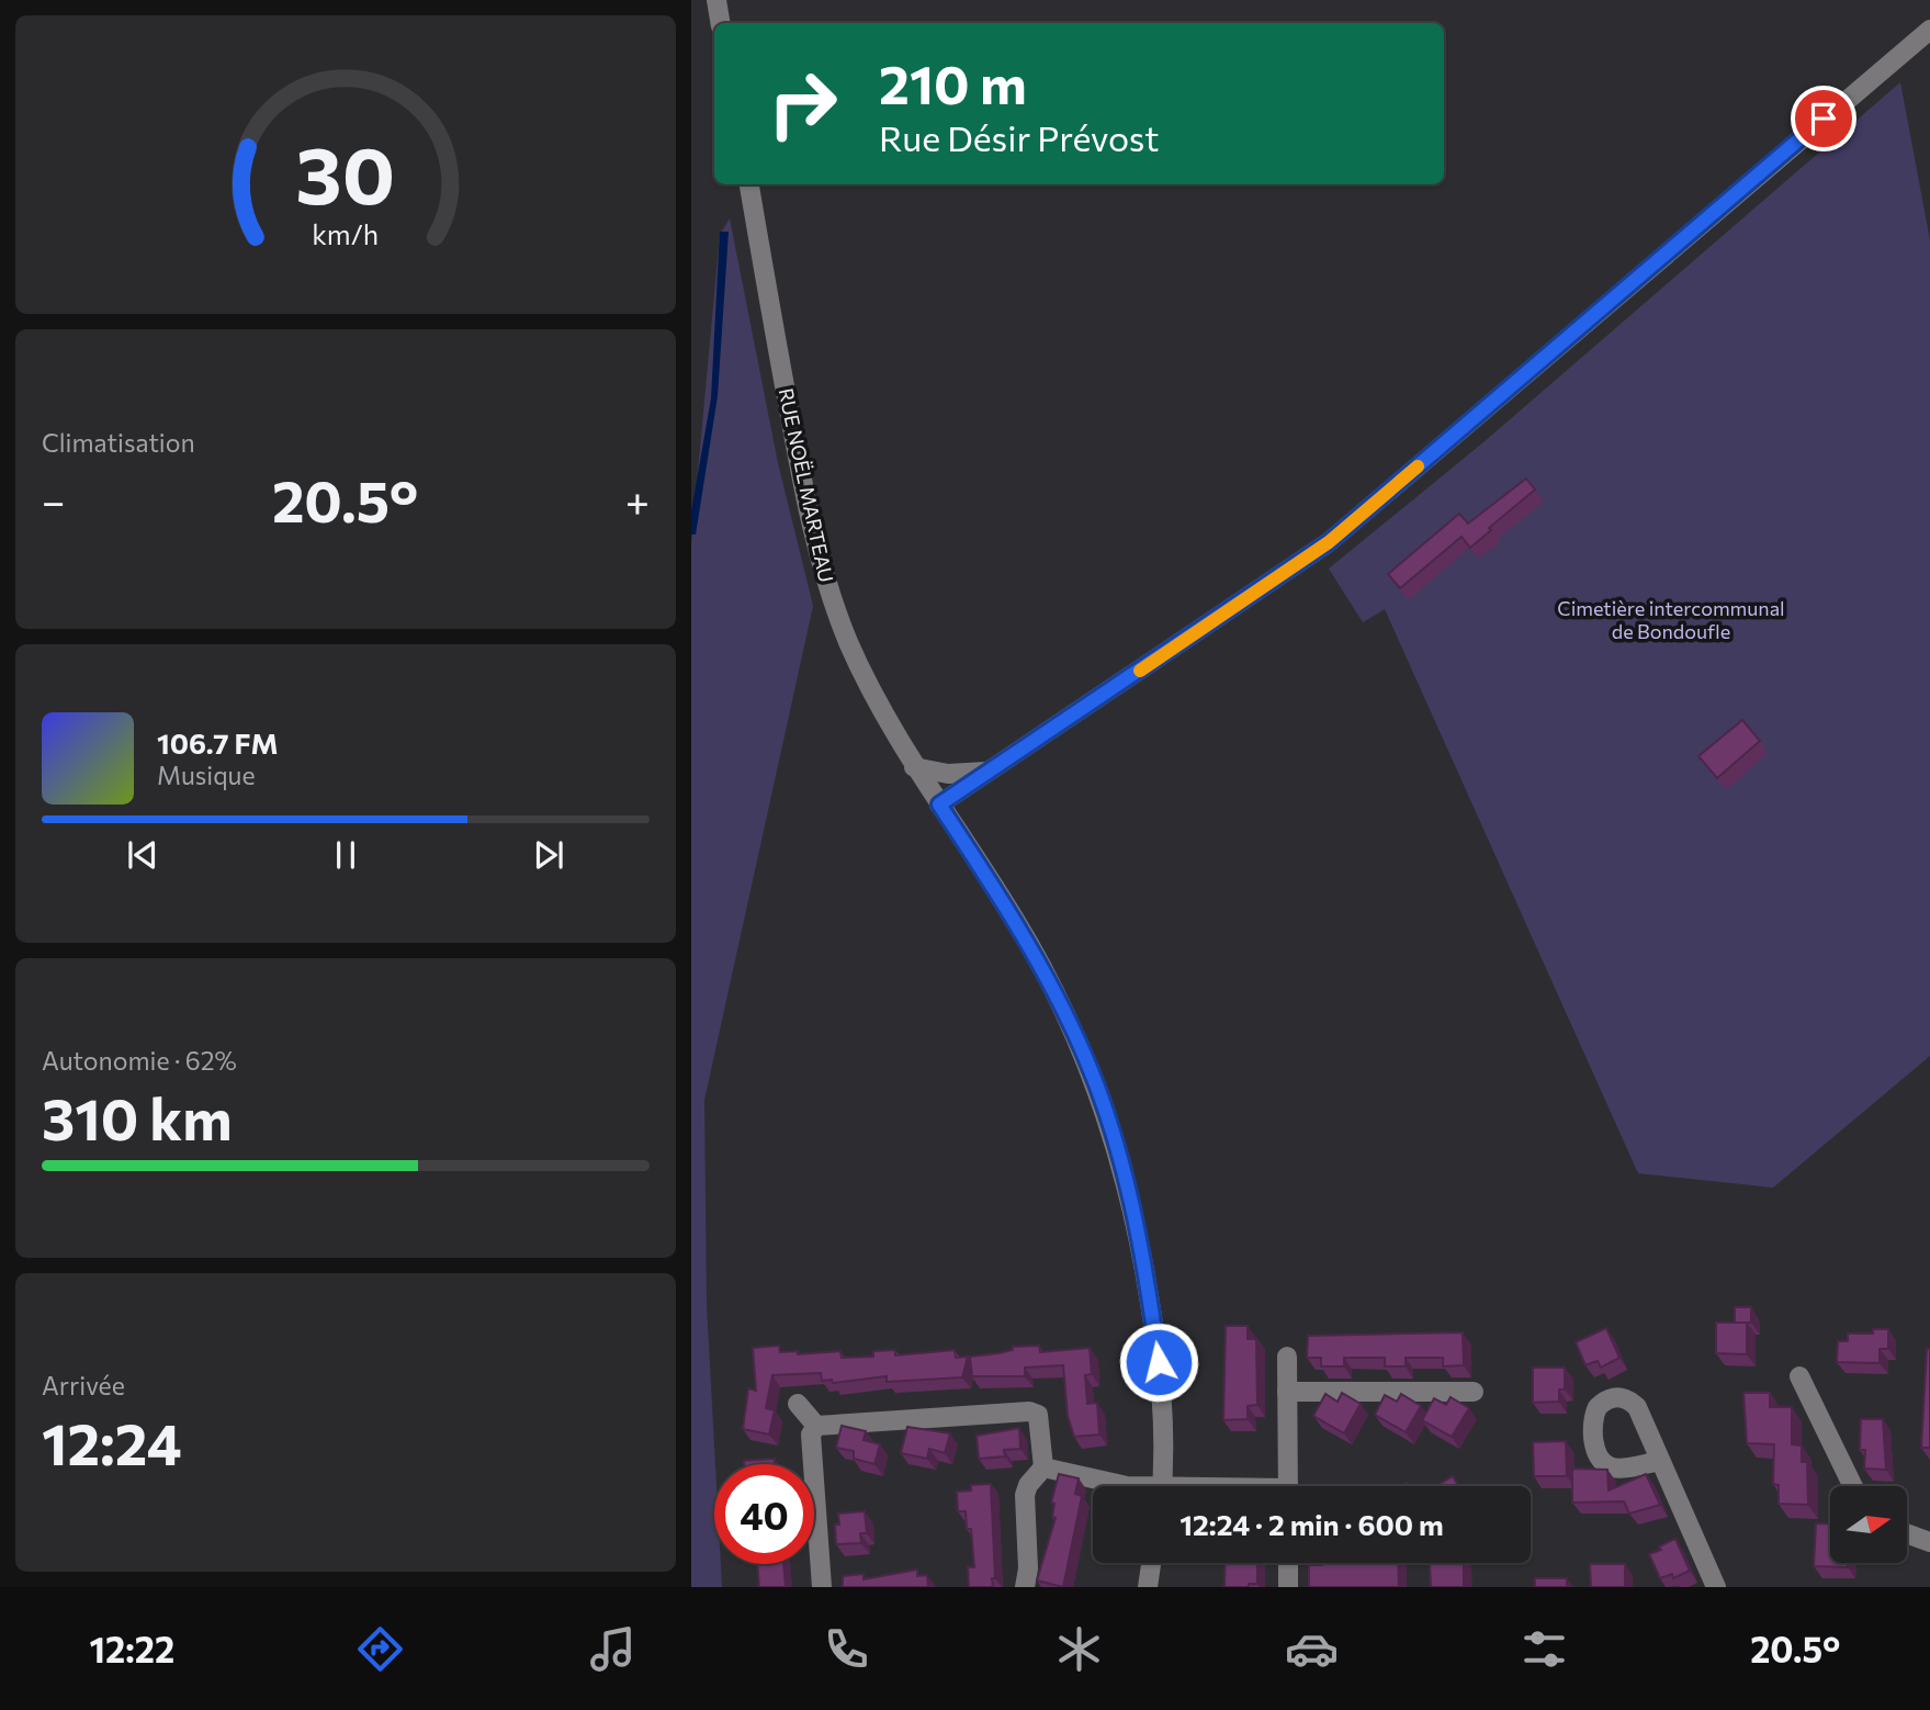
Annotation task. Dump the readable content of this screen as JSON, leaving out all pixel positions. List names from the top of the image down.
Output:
{
  "streets": {
    "street": ["RUE NOËL MARTEAU"]
  },
  "parks": ["Cimetière intercommunal de Bondoufle"],
  "north": "right",
  "page": {
    "turn": ["210 m", "Rue Désir Prévost"],
    "tile": [
      "Climatisation",
      ["Autonomie · 62%", "310 km"],
      ["Arrivée", "12:24"]
    ],
    "heat": ["−", "20.5°", "+"],
    "song": ["106.7 FM", "Musique"],
    "limit": "40",
    "trip": "12:24 · 2 min · 600 m",
    "tabs": ["12:22", "20.5°"],
    "gauge": ["30", "km/h"]
  }
}
